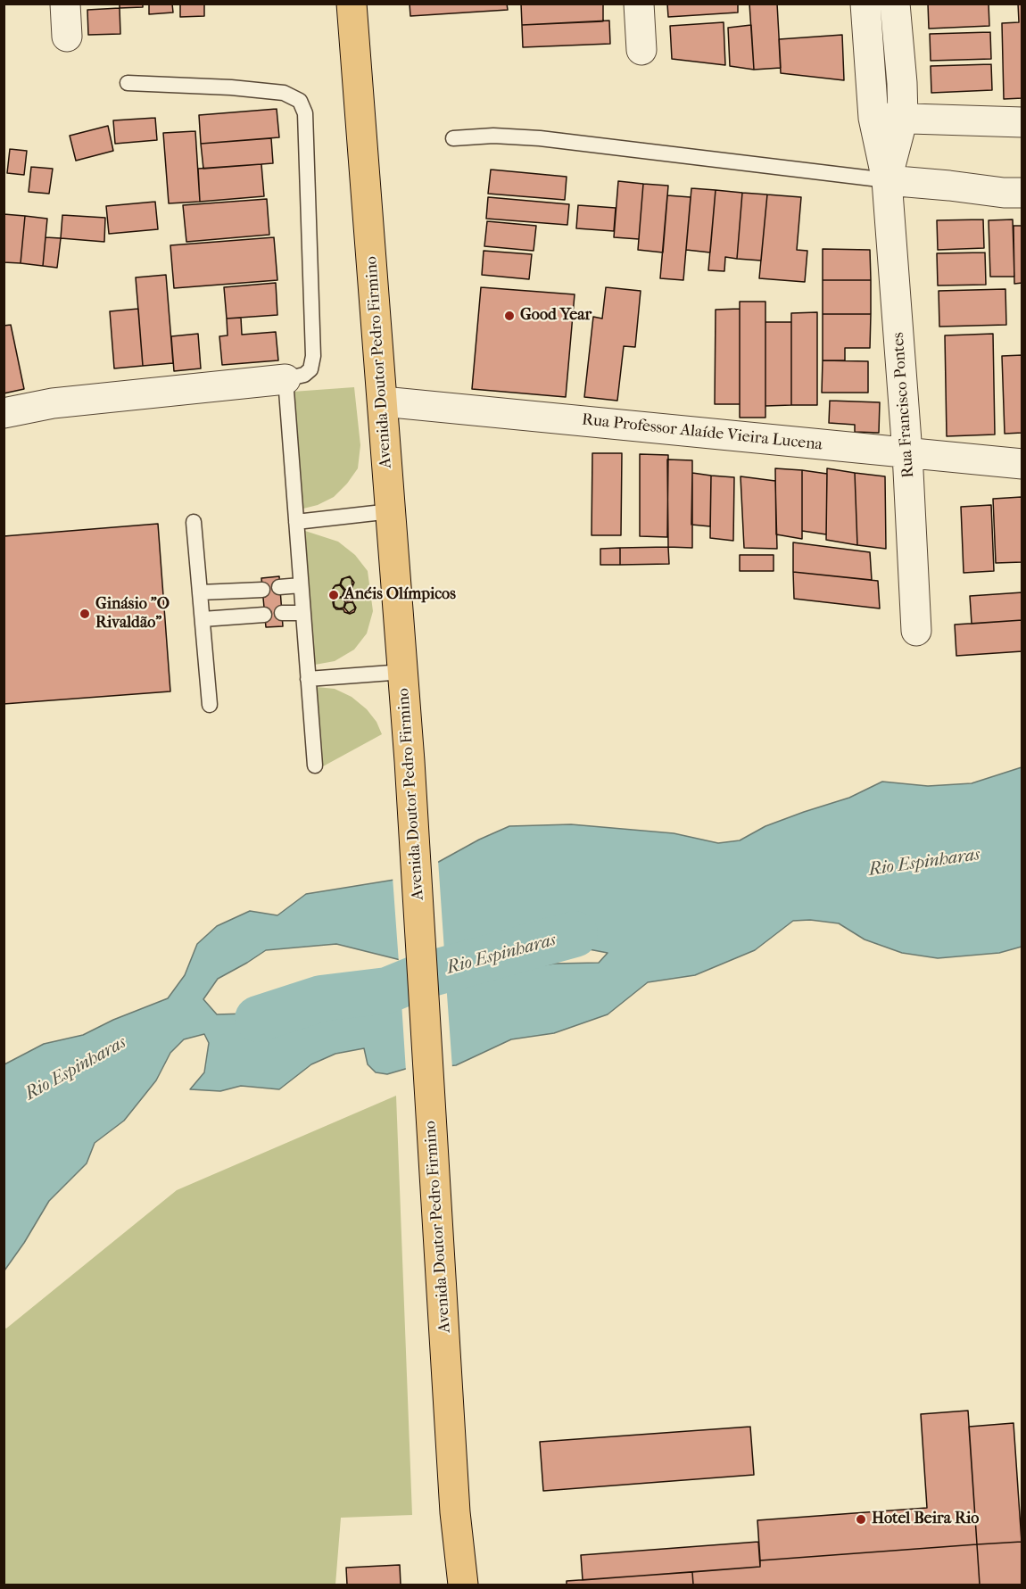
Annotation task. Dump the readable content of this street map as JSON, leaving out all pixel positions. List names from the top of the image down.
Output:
{
  "streets": {
    "main road": ["Avenida Doutor Pedro Firmino"],
    "street": ["Rua Francisco Pontes", "Rua Professor Alaíde Vieira Lucena"]
  },
  "crossings": [
    ["Avenida Doutor Pedro Firmino", "Rua Professor Alaíde Vieira Lucena"],
    ["Rua Francisco Pontes", "Rua Professor Alaíde Vieira Lucena"]
  ],
  "water": ["Rio Espinharas"],
  "places": [
    "Good Year",
    "Anéis Olímpicos",
    "Ginásio \"O Rivaldão\"",
    "Hotel Beira Rio"
  ]
}
